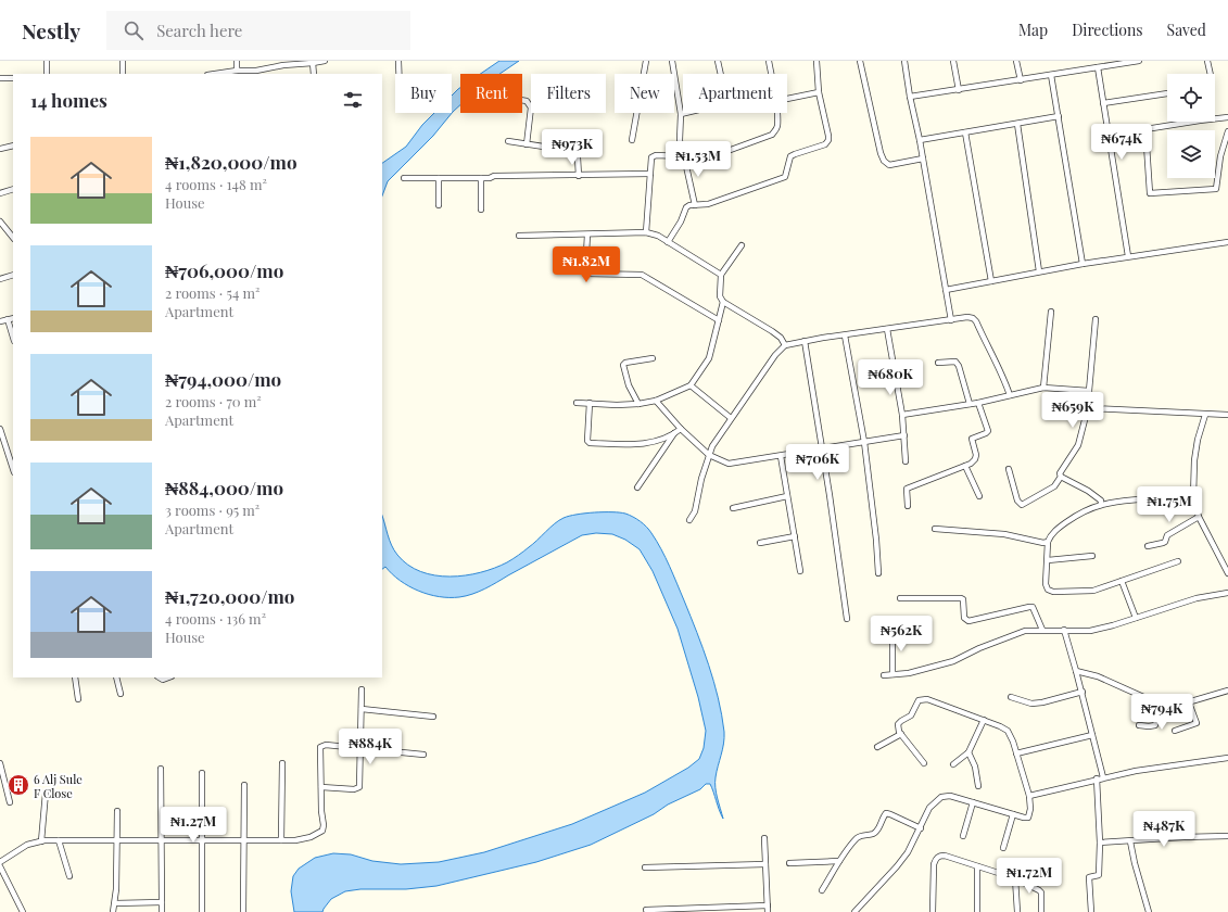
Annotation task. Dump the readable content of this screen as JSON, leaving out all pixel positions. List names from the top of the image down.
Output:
{
  "places": {
    "building": ["6 Alj Sule F Close"]
  },
  "page": {
    "header": "Nestly",
    "search": "Search here",
    "nav": ["Map", "Directions", "Saved"],
    "chip": [
      "Buy",
      "Rent",
      "Filters",
      "New",
      "Apartment"
    ],
    "heading": "14 homes",
    "price": [
      "₦674K",
      "₦973K",
      "₦1.53M",
      "₦1.82M",
      "₦680K",
      "₦659K",
      "₦706K",
      "₦1.75M",
      "₦562K",
      "₦794K",
      "₦884K",
      "₦1.27M",
      "₦487K",
      "₦1.72M"
    ],
    "list": [
      {
        "name": "₦1,820,000/mo",
        "note": "4 rooms · 148 m² · House"
      },
      {
        "name": "₦706,000/mo",
        "note": "2 rooms · 54 m² · Apartment"
      },
      {
        "name": "₦794,000/mo",
        "note": "2 rooms · 70 m² · Apartment"
      },
      {
        "name": "₦884,000/mo",
        "note": "3 rooms · 95 m² · Apartment"
      },
      {
        "name": "₦1,720,000/mo",
        "note": "4 rooms · 136 m² · House"
      }
    ]
  }
}
